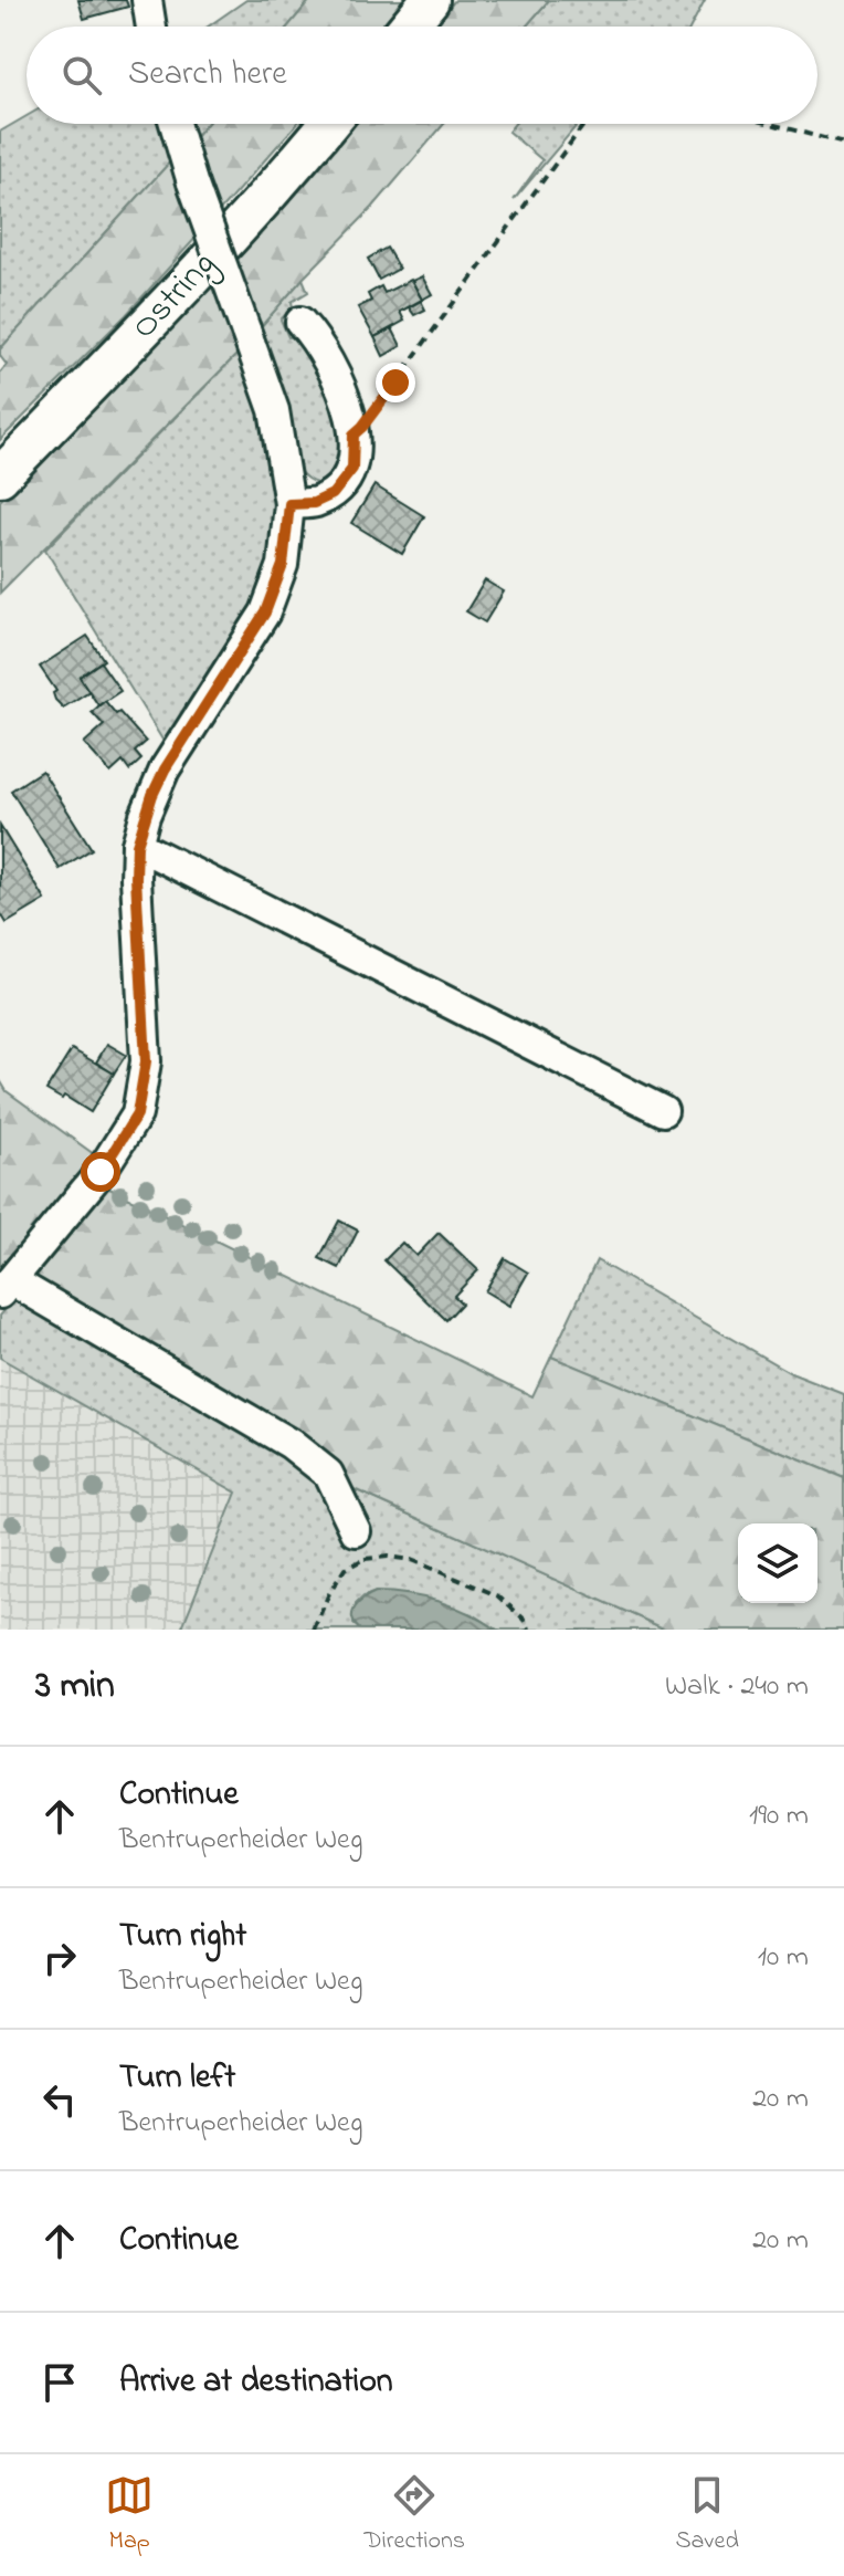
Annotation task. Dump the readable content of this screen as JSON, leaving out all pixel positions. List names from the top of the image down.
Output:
{
  "streets": {
    "main road": ["Ostring"]
  },
  "page": {
    "search": "Search here",
    "heading": ["3 min", "Walk · 240 m"],
    "list": [
      ["Continue", "Bentruperheider Weg", "190 m"],
      ["Turn right", "Bentruperheider Weg", "10 m"],
      ["Turn left", "Bentruperheider Weg", "20 m"],
      ["Continue", "20 m"],
      "Arrive at destination"
    ],
    "nav": ["Map", "Directions", "Saved"]
  }
}
